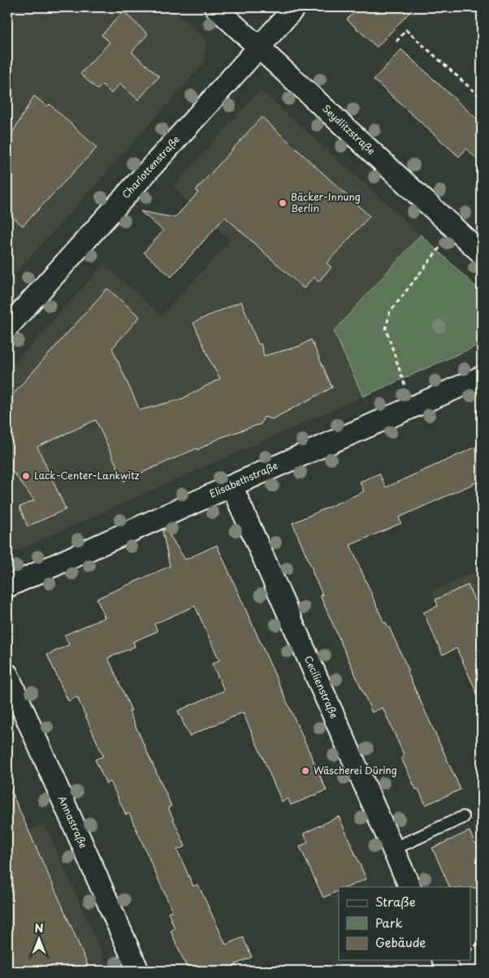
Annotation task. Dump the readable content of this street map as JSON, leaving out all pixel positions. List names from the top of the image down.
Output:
{
  "streets": {
    "street": [
      "Seydlitzstraße",
      "Charlottenstraße",
      "Elisabethstraße",
      "Cecilienstraße",
      "Annastraße"
    ]
  },
  "crossings": [
    ["Seydlitzstraße", "Charlottenstraße"],
    ["Elisabethstraße", "Cecilienstraße"]
  ],
  "places": ["Bäcker-Innung Berlin", "Lack-Center-Lankwitz", "Wäscherei Düring"],
  "legend": ["Straße", "Park", "Gebäude"],
  "north": "top"
}
